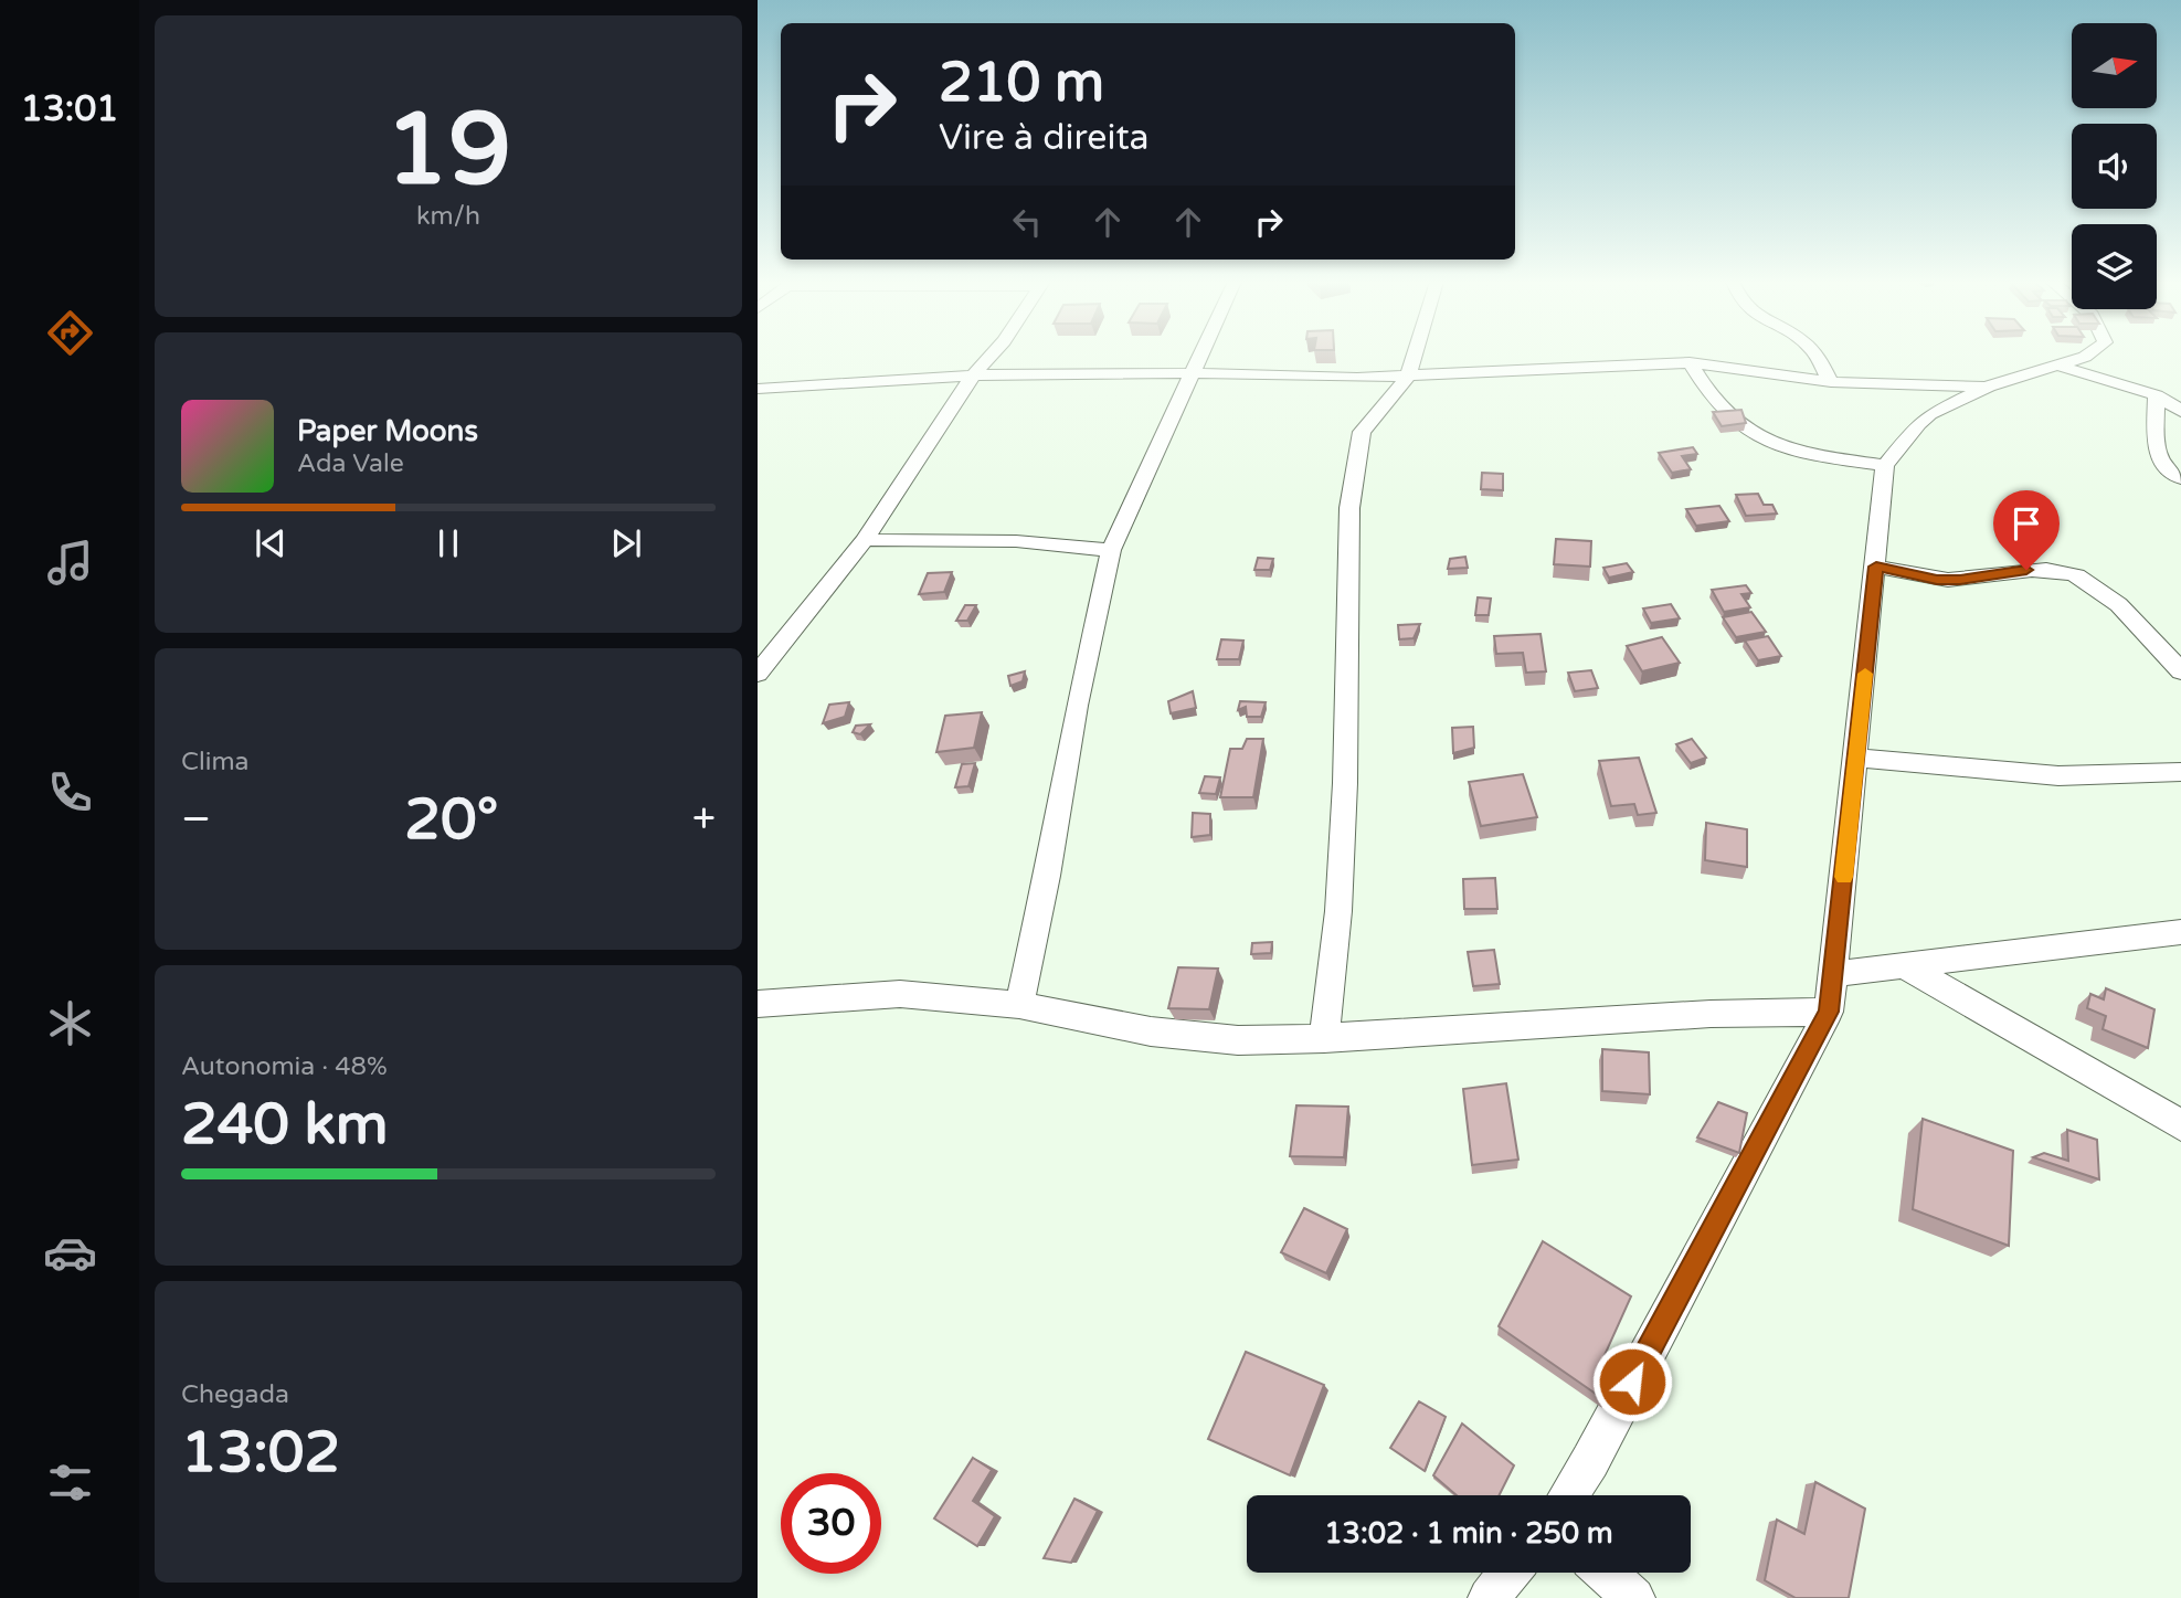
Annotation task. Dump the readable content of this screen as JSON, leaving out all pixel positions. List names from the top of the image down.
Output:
{
  "north": "right",
  "page": {
    "tabs": "13:01",
    "tile": [
      ["19", "km/h"],
      "Clima",
      ["Autonomia · 48%", "240 km"],
      ["Chegada", "13:02"]
    ],
    "turn": ["210 m", "Vire à direita"],
    "song": ["Paper Moons", "Ada Vale"],
    "heat": ["−", "20°", "+"],
    "limit": "30",
    "trip": "13:02 · 1 min · 250 m"
  }
}
